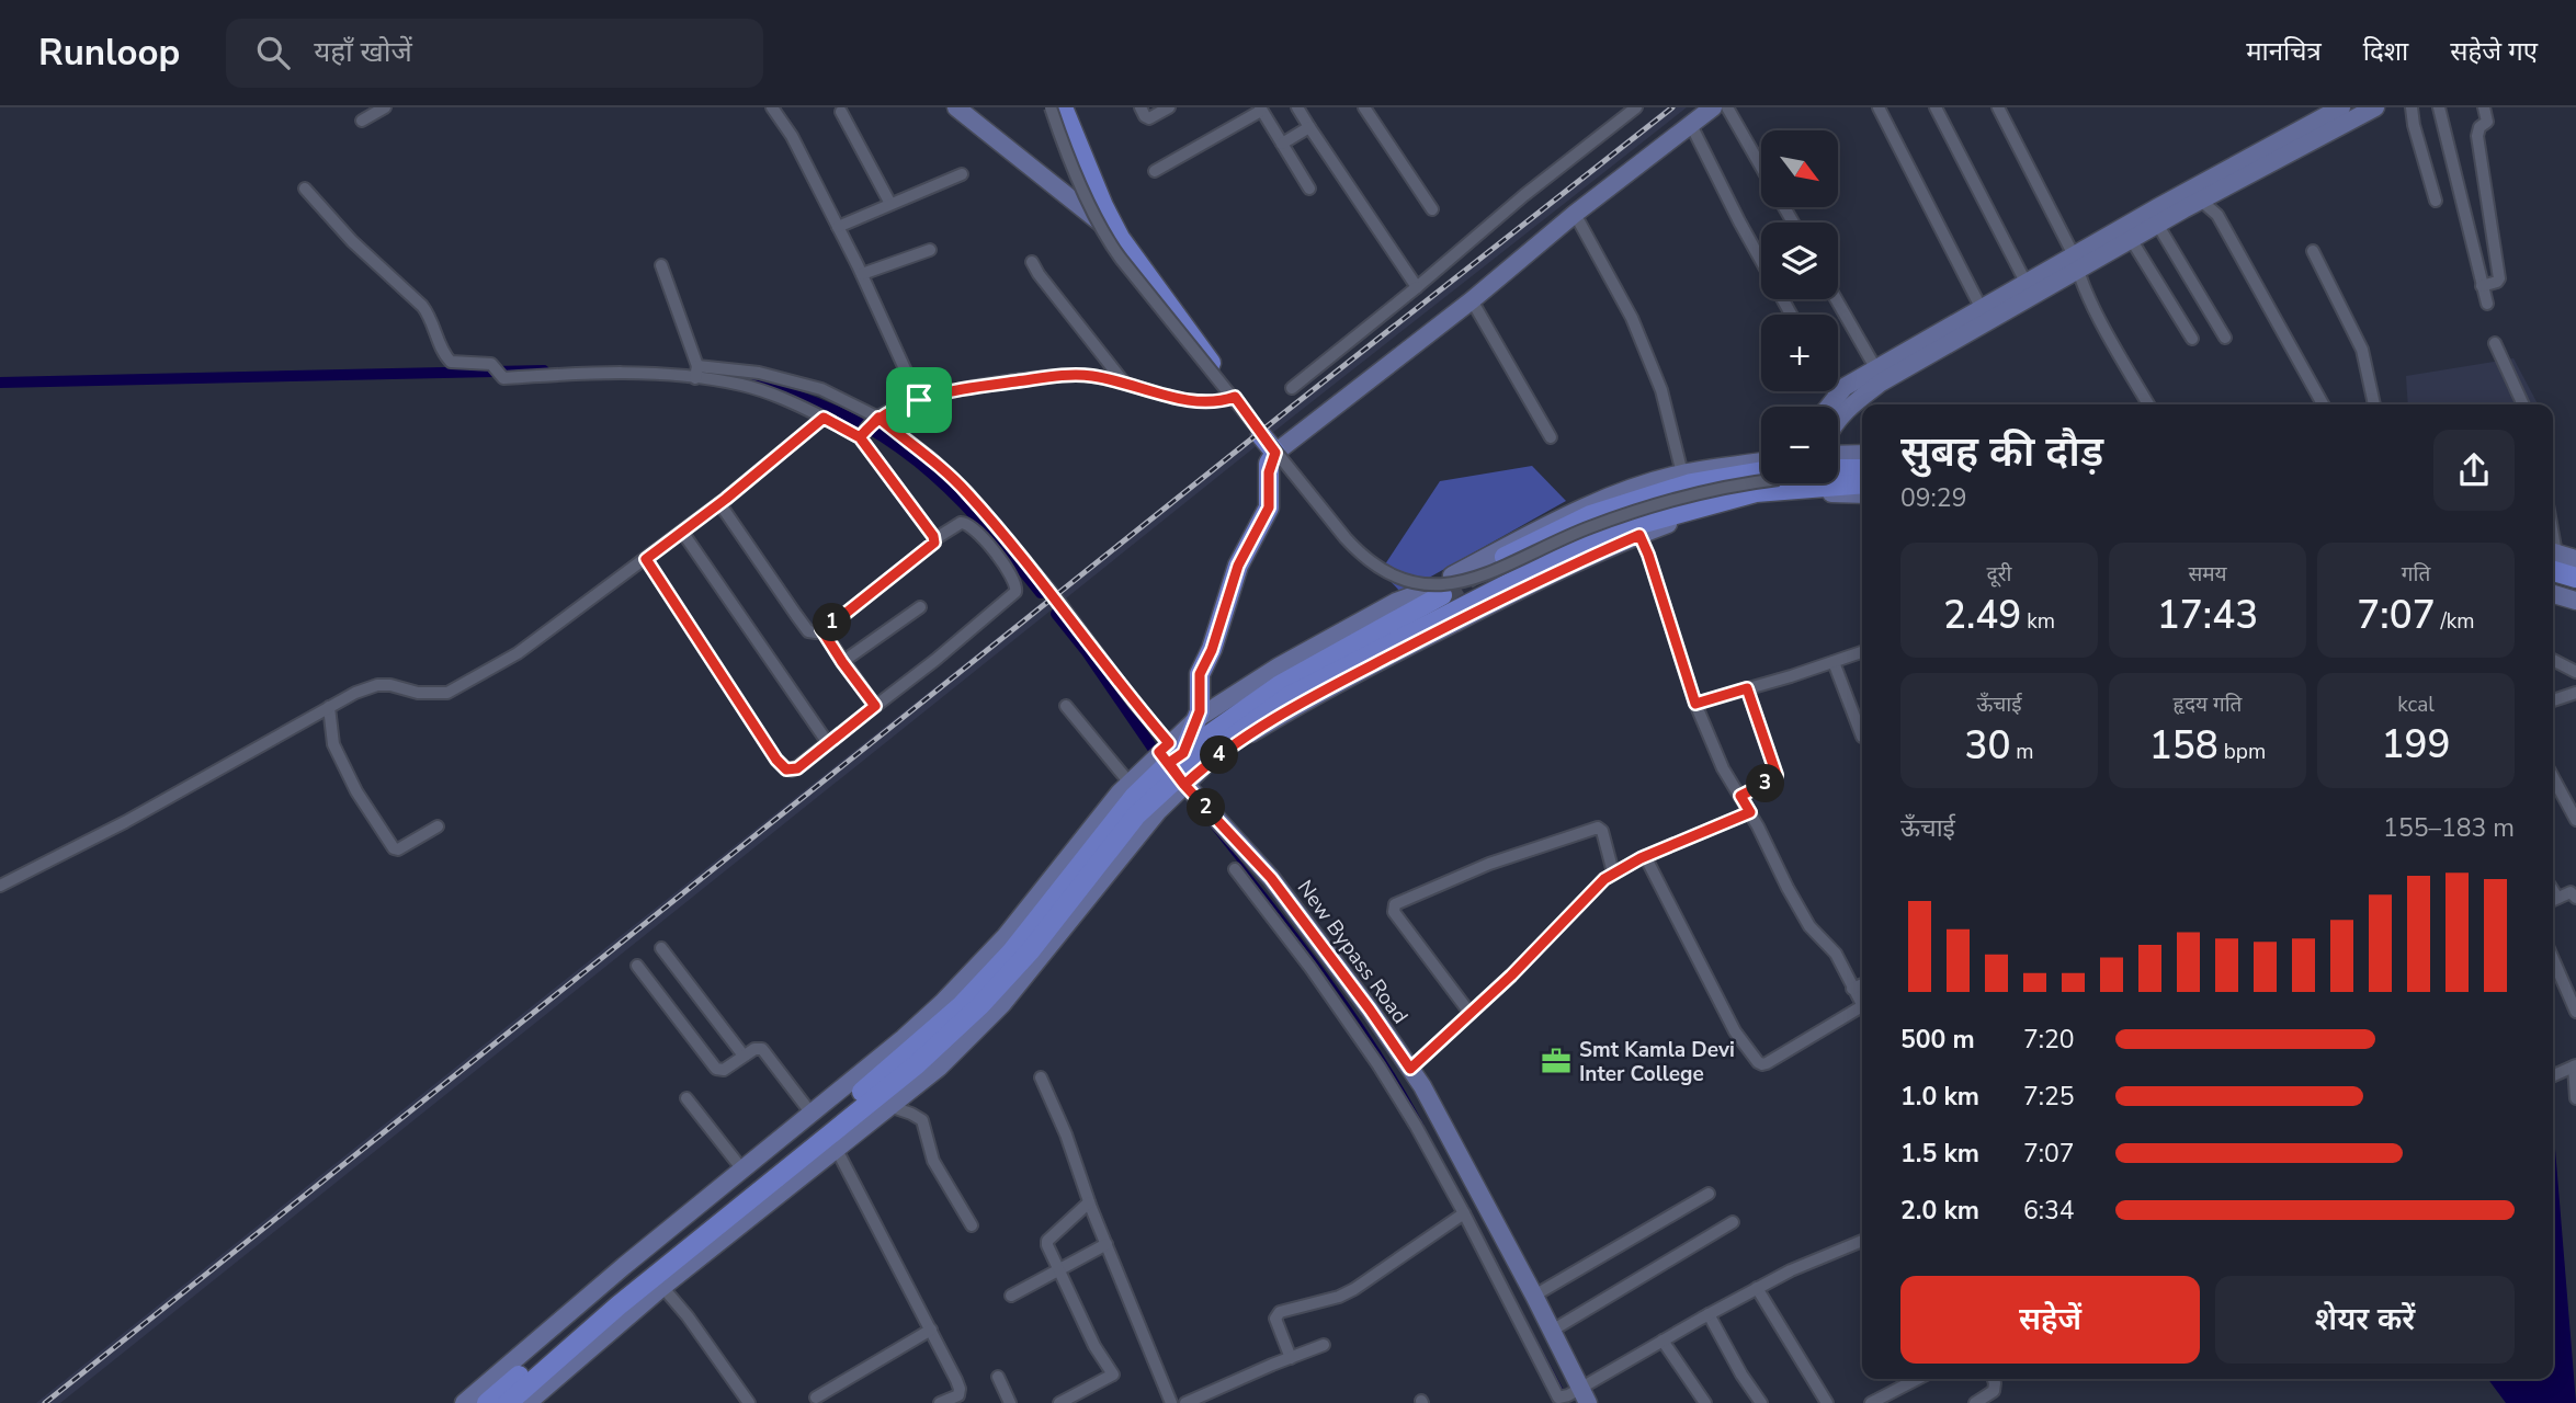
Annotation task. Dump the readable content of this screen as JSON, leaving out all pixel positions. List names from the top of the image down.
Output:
{
  "streets": {
    "main road": ["New Bypass Road"]
  },
  "places": {
    "office": ["Smt Kamla Devi Inter College"]
  },
  "north": "bottom right",
  "page": {
    "header": "Runloop",
    "search": "यहाँ खोजें",
    "nav": ["मानचित्र", "दिशा", "सहेजे गए"],
    "map_buttons": ["+", "−"],
    "heading": ["सुबह की दौड़", "09:29"],
    "stats": [
      ["दूरी", "2.49 km"],
      ["समय", "17:43"],
      ["गति", "7:07 /km"],
      ["ऊँचाई", "30 m"],
      ["हृदय गति", "158 bpm"],
      ["kcal", "199"]
    ],
    "pins": [
      "1",
      "4",
      "3",
      "2"
    ],
    "chart": ["ऊँचाई", "155–183 m"],
    "list": [
      {
        "name": "500 m",
        "note": "7:20"
      },
      {
        "name": "1.0 km",
        "note": "7:25"
      },
      {
        "name": "1.5 km",
        "note": "7:07"
      },
      {
        "name": "2.0 km",
        "note": "6:34"
      }
    ],
    "buttons": ["सहेजें", "शेयर करें"]
  }
}
